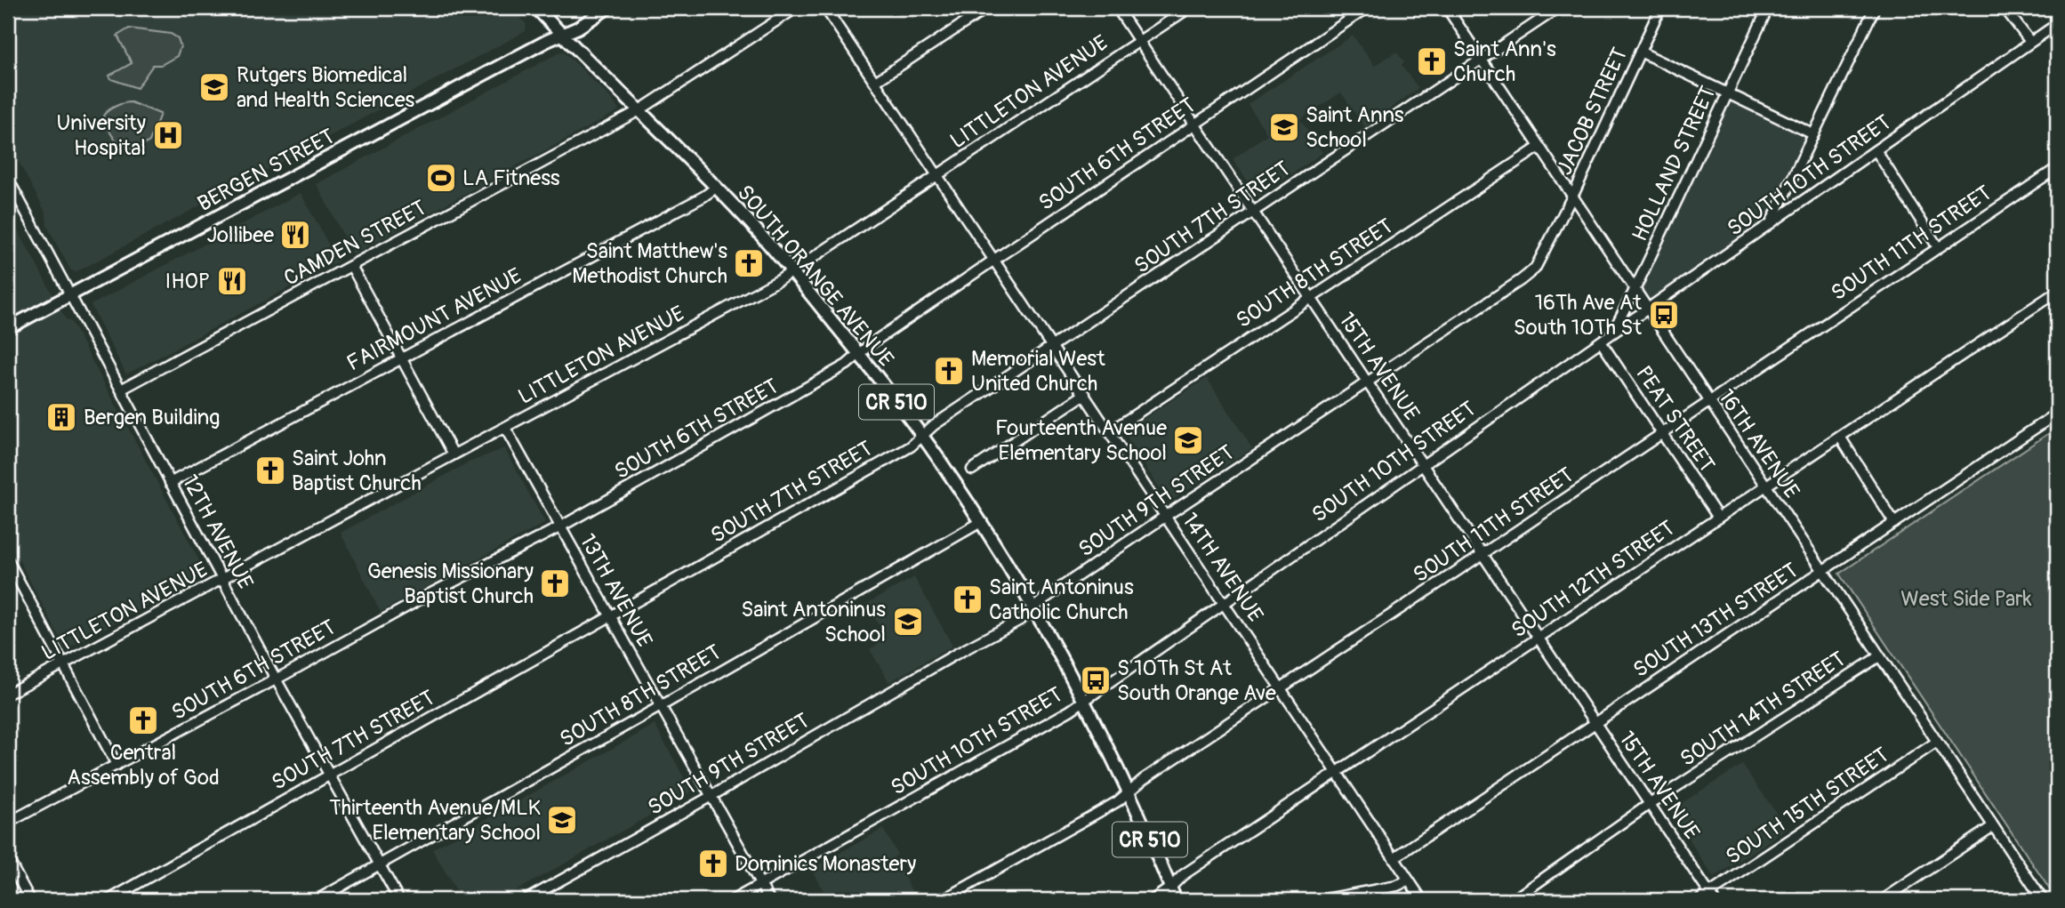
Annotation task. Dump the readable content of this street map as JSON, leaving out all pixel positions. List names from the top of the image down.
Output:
{
  "streets": {
    "main road": ["BERGEN STREET", "SOUTH ORANGE AVENUE", "CR 510"],
    "street": [
      "LITTLETON AVENUE",
      "JACOB STREET",
      "SOUTH 6TH STREET",
      "HOLLAND STREET",
      "SOUTH 10TH STREET",
      "SOUTH 7TH STREET",
      "CAMDEN STREET",
      "SOUTH 11TH STREET",
      "SOUTH 8TH STREET",
      "FAIRMOUNT AVENUE",
      "15TH AVENUE",
      "PEAT STREET",
      "16TH AVENUE",
      "SOUTH 9TH STREET",
      "12TH AVENUE",
      "14TH AVENUE",
      "SOUTH 12TH STREET",
      "13TH AVENUE",
      "SOUTH 13TH STREET",
      "SOUTH 14TH STREET",
      "SOUTH 15TH STREET"
    ]
  },
  "crossings": [
    ["LITTLETON AVENUE", "SOUTH ORANGE AVENUE"],
    ["LITTLETON AVENUE", "15TH AVENUE"],
    ["LITTLETON AVENUE", "12TH AVENUE"],
    ["LITTLETON AVENUE", "14TH AVENUE"],
    ["LITTLETON AVENUE", "13TH AVENUE"],
    ["JACOB STREET", "16TH AVENUE"],
    ["JACOB STREET", "SOUTH 9TH STREET"],
    ["SOUTH 6TH STREET", "SOUTH ORANGE AVENUE"],
    ["SOUTH 6TH STREET", "15TH AVENUE"],
    ["SOUTH 6TH STREET", "12TH AVENUE"],
    ["SOUTH 6TH STREET", "14TH AVENUE"],
    ["SOUTH 6TH STREET", "13TH AVENUE"],
    ["HOLLAND STREET", "SOUTH 10TH STREET"],
    ["HOLLAND STREET", "16TH AVENUE"],
    ["BERGEN STREET", "SOUTH ORANGE AVENUE"],
    ["BERGEN STREET", "12TH AVENUE"],
    ["SOUTH 10TH STREET", "SOUTH ORANGE AVENUE"],
    ["SOUTH 10TH STREET", "15TH AVENUE"],
    ["SOUTH 10TH STREET", "PEAT STREET"],
    ["SOUTH 10TH STREET", "16TH AVENUE"],
    ["SOUTH 10TH STREET", "14TH AVENUE"],
    ["SOUTH 10TH STREET", "13TH AVENUE"],
    ["SOUTH 7TH STREET", "SOUTH ORANGE AVENUE"],
    ["SOUTH 7TH STREET", "15TH AVENUE"],
    ["SOUTH 7TH STREET", "16TH AVENUE"],
    ["SOUTH 7TH STREET", "12TH AVENUE"],
    ["SOUTH 7TH STREET", "14TH AVENUE"],
    ["SOUTH 7TH STREET", "13TH AVENUE"],
    ["CAMDEN STREET", "SOUTH ORANGE AVENUE"],
    ["CAMDEN STREET", "12TH AVENUE"],
    ["SOUTH 11TH STREET", "SOUTH ORANGE AVENUE"],
    ["SOUTH 11TH STREET", "15TH AVENUE"],
    ["SOUTH 11TH STREET", "PEAT STREET"],
    ["SOUTH 11TH STREET", "16TH AVENUE"],
    ["SOUTH 11TH STREET", "14TH AVENUE"],
    ["SOUTH 8TH STREET", "SOUTH ORANGE AVENUE"],
    ["SOUTH 8TH STREET", "15TH AVENUE"],
    ["SOUTH 8TH STREET", "16TH AVENUE"],
    ["SOUTH 8TH STREET", "12TH AVENUE"],
    ["SOUTH 8TH STREET", "14TH AVENUE"],
    ["SOUTH 8TH STREET", "13TH AVENUE"],
    ["SOUTH ORANGE AVENUE", "FAIRMOUNT AVENUE"],
    ["SOUTH ORANGE AVENUE", "SOUTH 9TH STREET"],
    ["SOUTH ORANGE AVENUE", "SOUTH 12TH STREET"],
    ["FAIRMOUNT AVENUE", "12TH AVENUE"],
    ["15TH AVENUE", "SOUTH 9TH STREET"],
    ["15TH AVENUE", "SOUTH 12TH STREET"],
    ["15TH AVENUE", "SOUTH 13TH STREET"],
    ["15TH AVENUE", "SOUTH 14TH STREET"],
    ["15TH AVENUE", "SOUTH 15TH STREET"],
    ["PEAT STREET", "SOUTH 12TH STREET"],
    ["16TH AVENUE", "SOUTH 9TH STREET"],
    ["16TH AVENUE", "SOUTH 12TH STREET"],
    ["16TH AVENUE", "SOUTH 13TH STREET"],
    ["16TH AVENUE", "SOUTH 14TH STREET"],
    ["16TH AVENUE", "SOUTH 15TH STREET"],
    ["SOUTH 9TH STREET", "14TH AVENUE"],
    ["SOUTH 9TH STREET", "13TH AVENUE"],
    ["14TH AVENUE", "SOUTH 12TH STREET"],
    ["14TH AVENUE", "SOUTH 13TH STREET"]
  ],
  "parks": ["West Side Park"],
  "places": {
    "church": [
      "Saint Ann's Church",
      "Saint Matthew's Methodist Church",
      "Memorial West United Church",
      "Saint John Baptist Church",
      "Genesis Missionary Baptist Church",
      "Saint Antoninus Catholic Church",
      "Central Assembly of God",
      "Dominics Monastery"
    ],
    "school or university": [
      "Rutgers Biomedical and Health Sciences",
      "Saint Anns School",
      "Fourteenth Avenue Elementary School",
      "Saint Antoninus School",
      "Thirteenth Avenue/MLK Elementary School"
    ],
    "hospital": ["University Hospital"],
    "sports": ["LA Fitness"],
    "restaurant": ["Jollibee", "IHOP"],
    "bus stop": ["16Th Ave At South 10Th St", "S 10Th St At South Orange Ave"],
    "building": ["Bergen Building"]
  }
}
